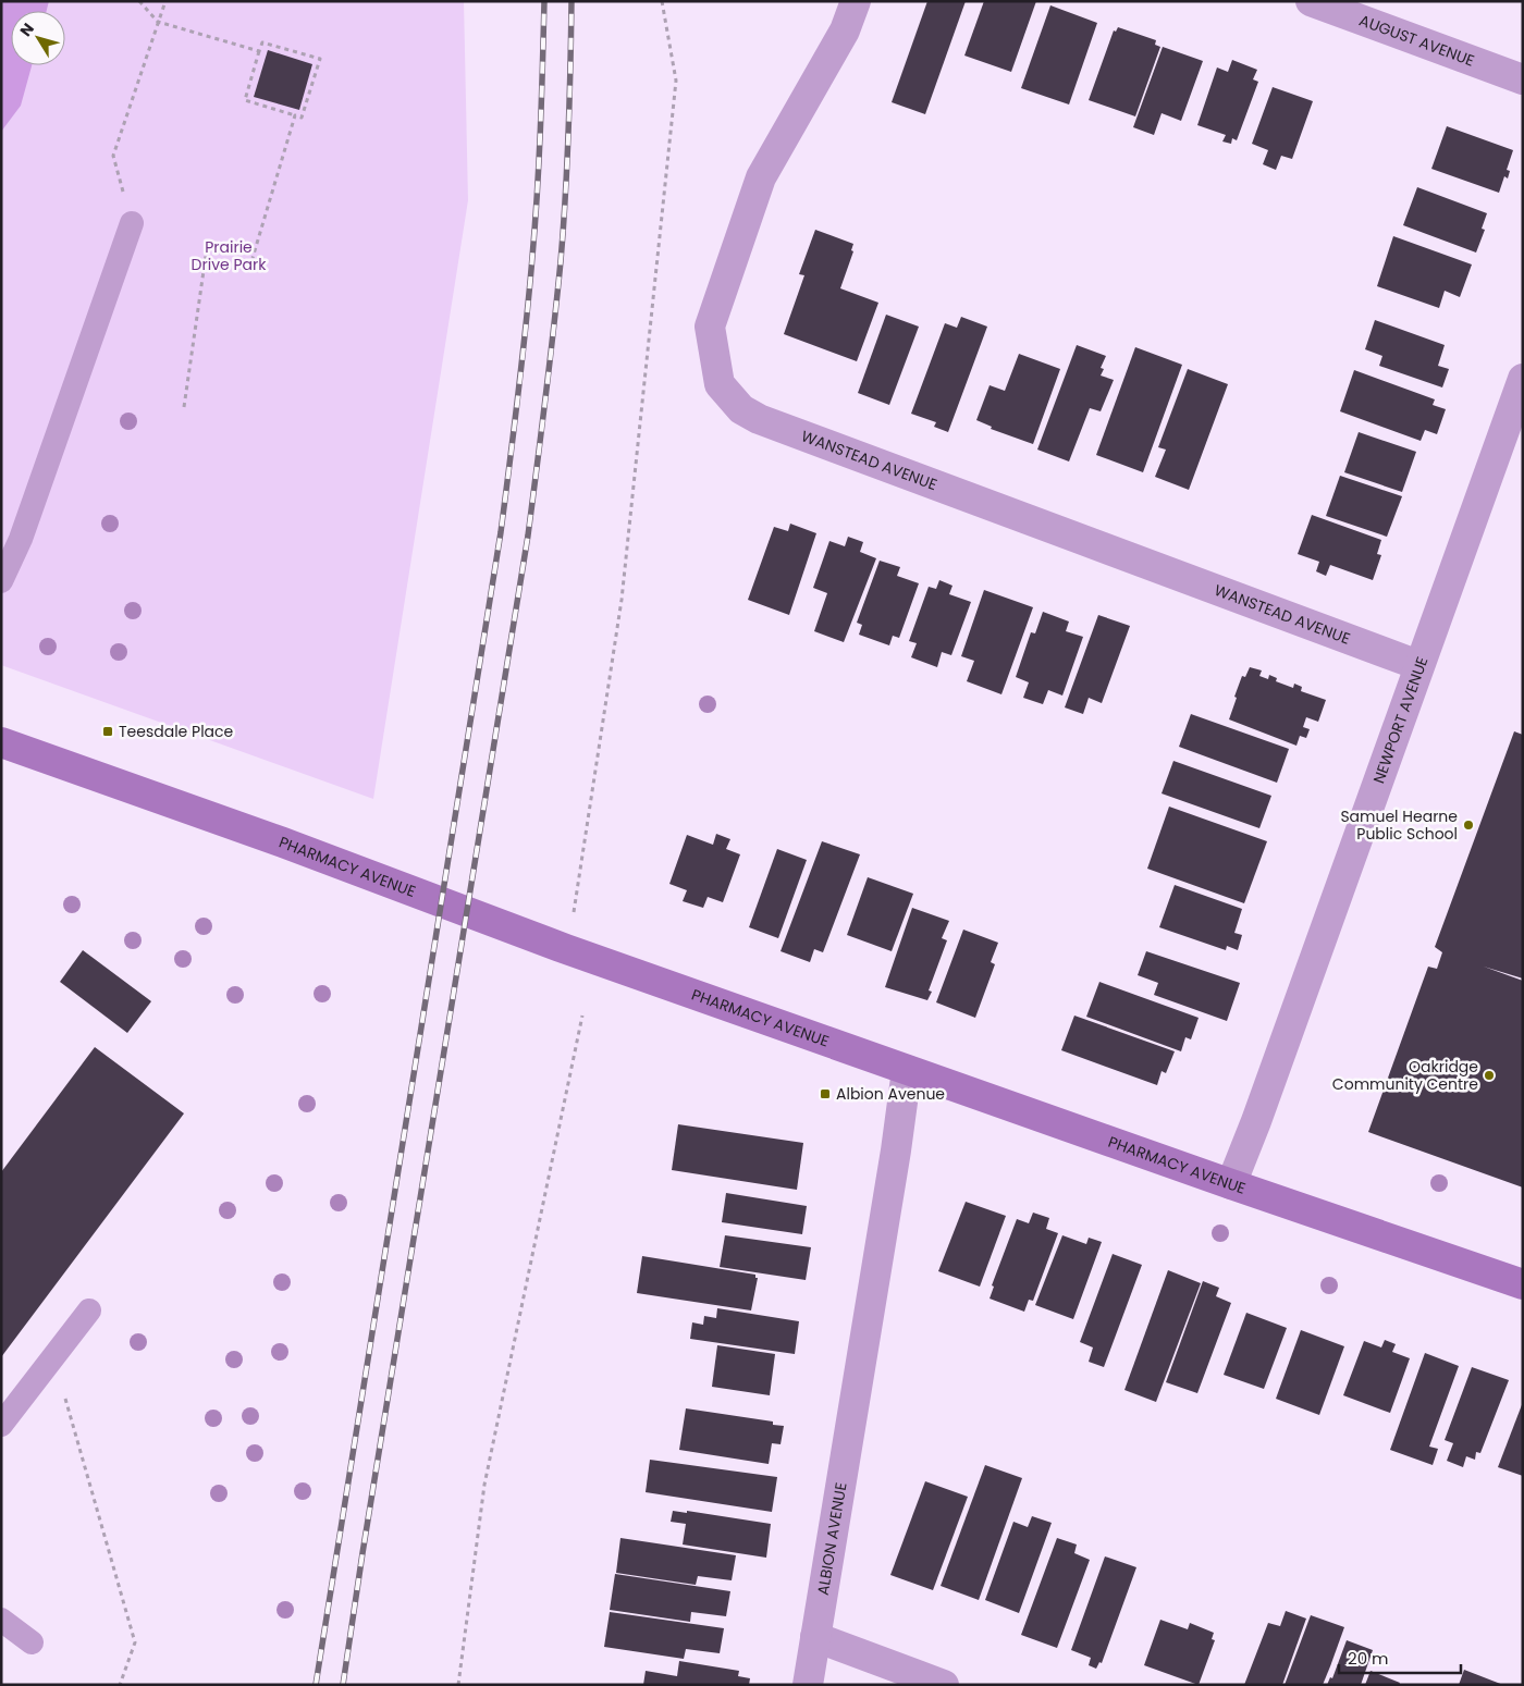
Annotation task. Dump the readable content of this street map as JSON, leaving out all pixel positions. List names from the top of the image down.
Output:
{
  "streets": {
    "street": [
      "AUGUST AVENUE",
      "WANSTEAD AVENUE",
      "NEWPORT AVENUE",
      "PHARMACY AVENUE",
      "ALBION AVENUE"
    ]
  },
  "crossings": [
    ["WANSTEAD AVENUE", "NEWPORT AVENUE"],
    ["NEWPORT AVENUE", "PHARMACY AVENUE"],
    ["PHARMACY AVENUE", "ALBION AVENUE"]
  ],
  "parks": ["Prairie Drive Park"],
  "places": {
    "transit": ["Teesdale Place", "Albion Avenue"],
    "other": ["Samuel Hearne Public School", "Oakridge Community Centre"]
  },
  "scale_bar": "20 m",
  "north": "top left"
}
